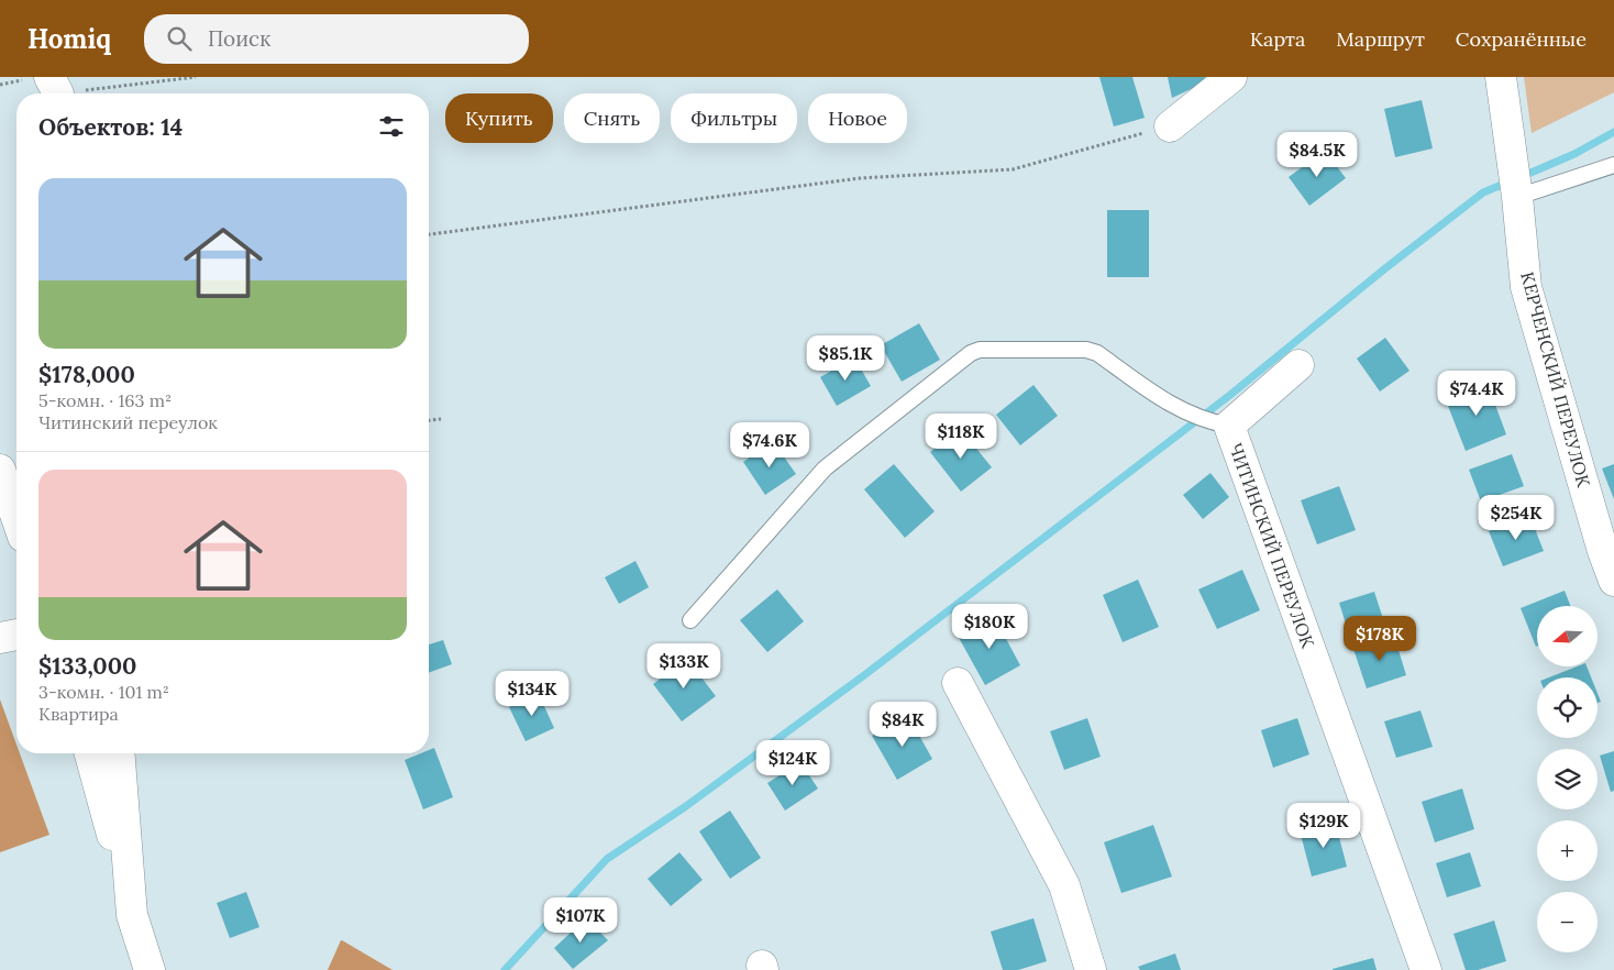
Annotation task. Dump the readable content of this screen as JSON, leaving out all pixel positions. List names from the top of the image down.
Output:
{
  "streets": {
    "street": ["КЕРЧЕНСКИЙ ПЕРЕУЛОК", "ЧИТИНСКИЙ ПЕРЕУЛОК"]
  },
  "north": "left",
  "page": {
    "header": "Homiq",
    "search": "Поиск",
    "nav": ["Карта", "Маршрут", "Сохранённые"],
    "chip": [
      "Купить",
      "Снять",
      "Фильтры",
      "Новое"
    ],
    "heading": "Объектов: 14",
    "price": [
      "$84.5K",
      "$85.1K",
      "$74.4K",
      "$118K",
      "$74.6K",
      "$254K",
      "$180K",
      "$178K",
      "$133K",
      "$134K",
      "$84K",
      "$124K",
      "$129K",
      "$107K"
    ],
    "list": [
      {
        "name": "$178,000",
        "note": "5-комн. · 163 m² · Читинский переулок"
      },
      {
        "name": "$133,000",
        "note": "3-комн. · 101 m² · Квартира"
      }
    ],
    "map_buttons": ["+", "−"]
  }
}
